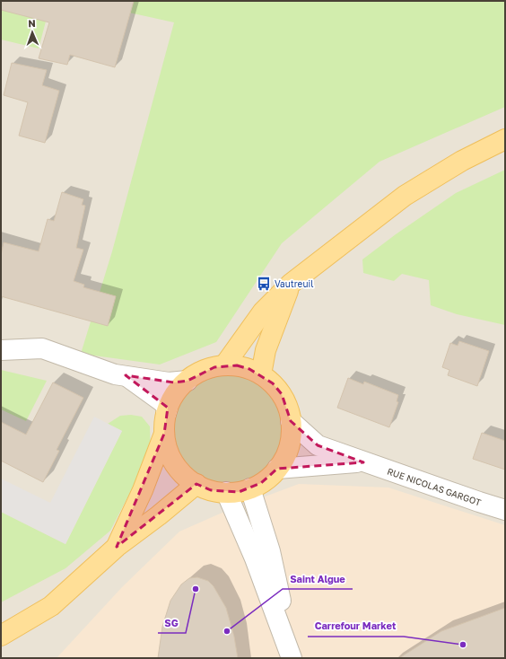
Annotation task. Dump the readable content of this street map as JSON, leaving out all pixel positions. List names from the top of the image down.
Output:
{
  "streets": {
    "street": ["RUE NICOLAS GARGOT"]
  },
  "places": {
    "bus stop": ["Vautreuil"],
    "other": ["SG", "Saint Algue", "Carrefour Market"]
  },
  "north": "top"
}
